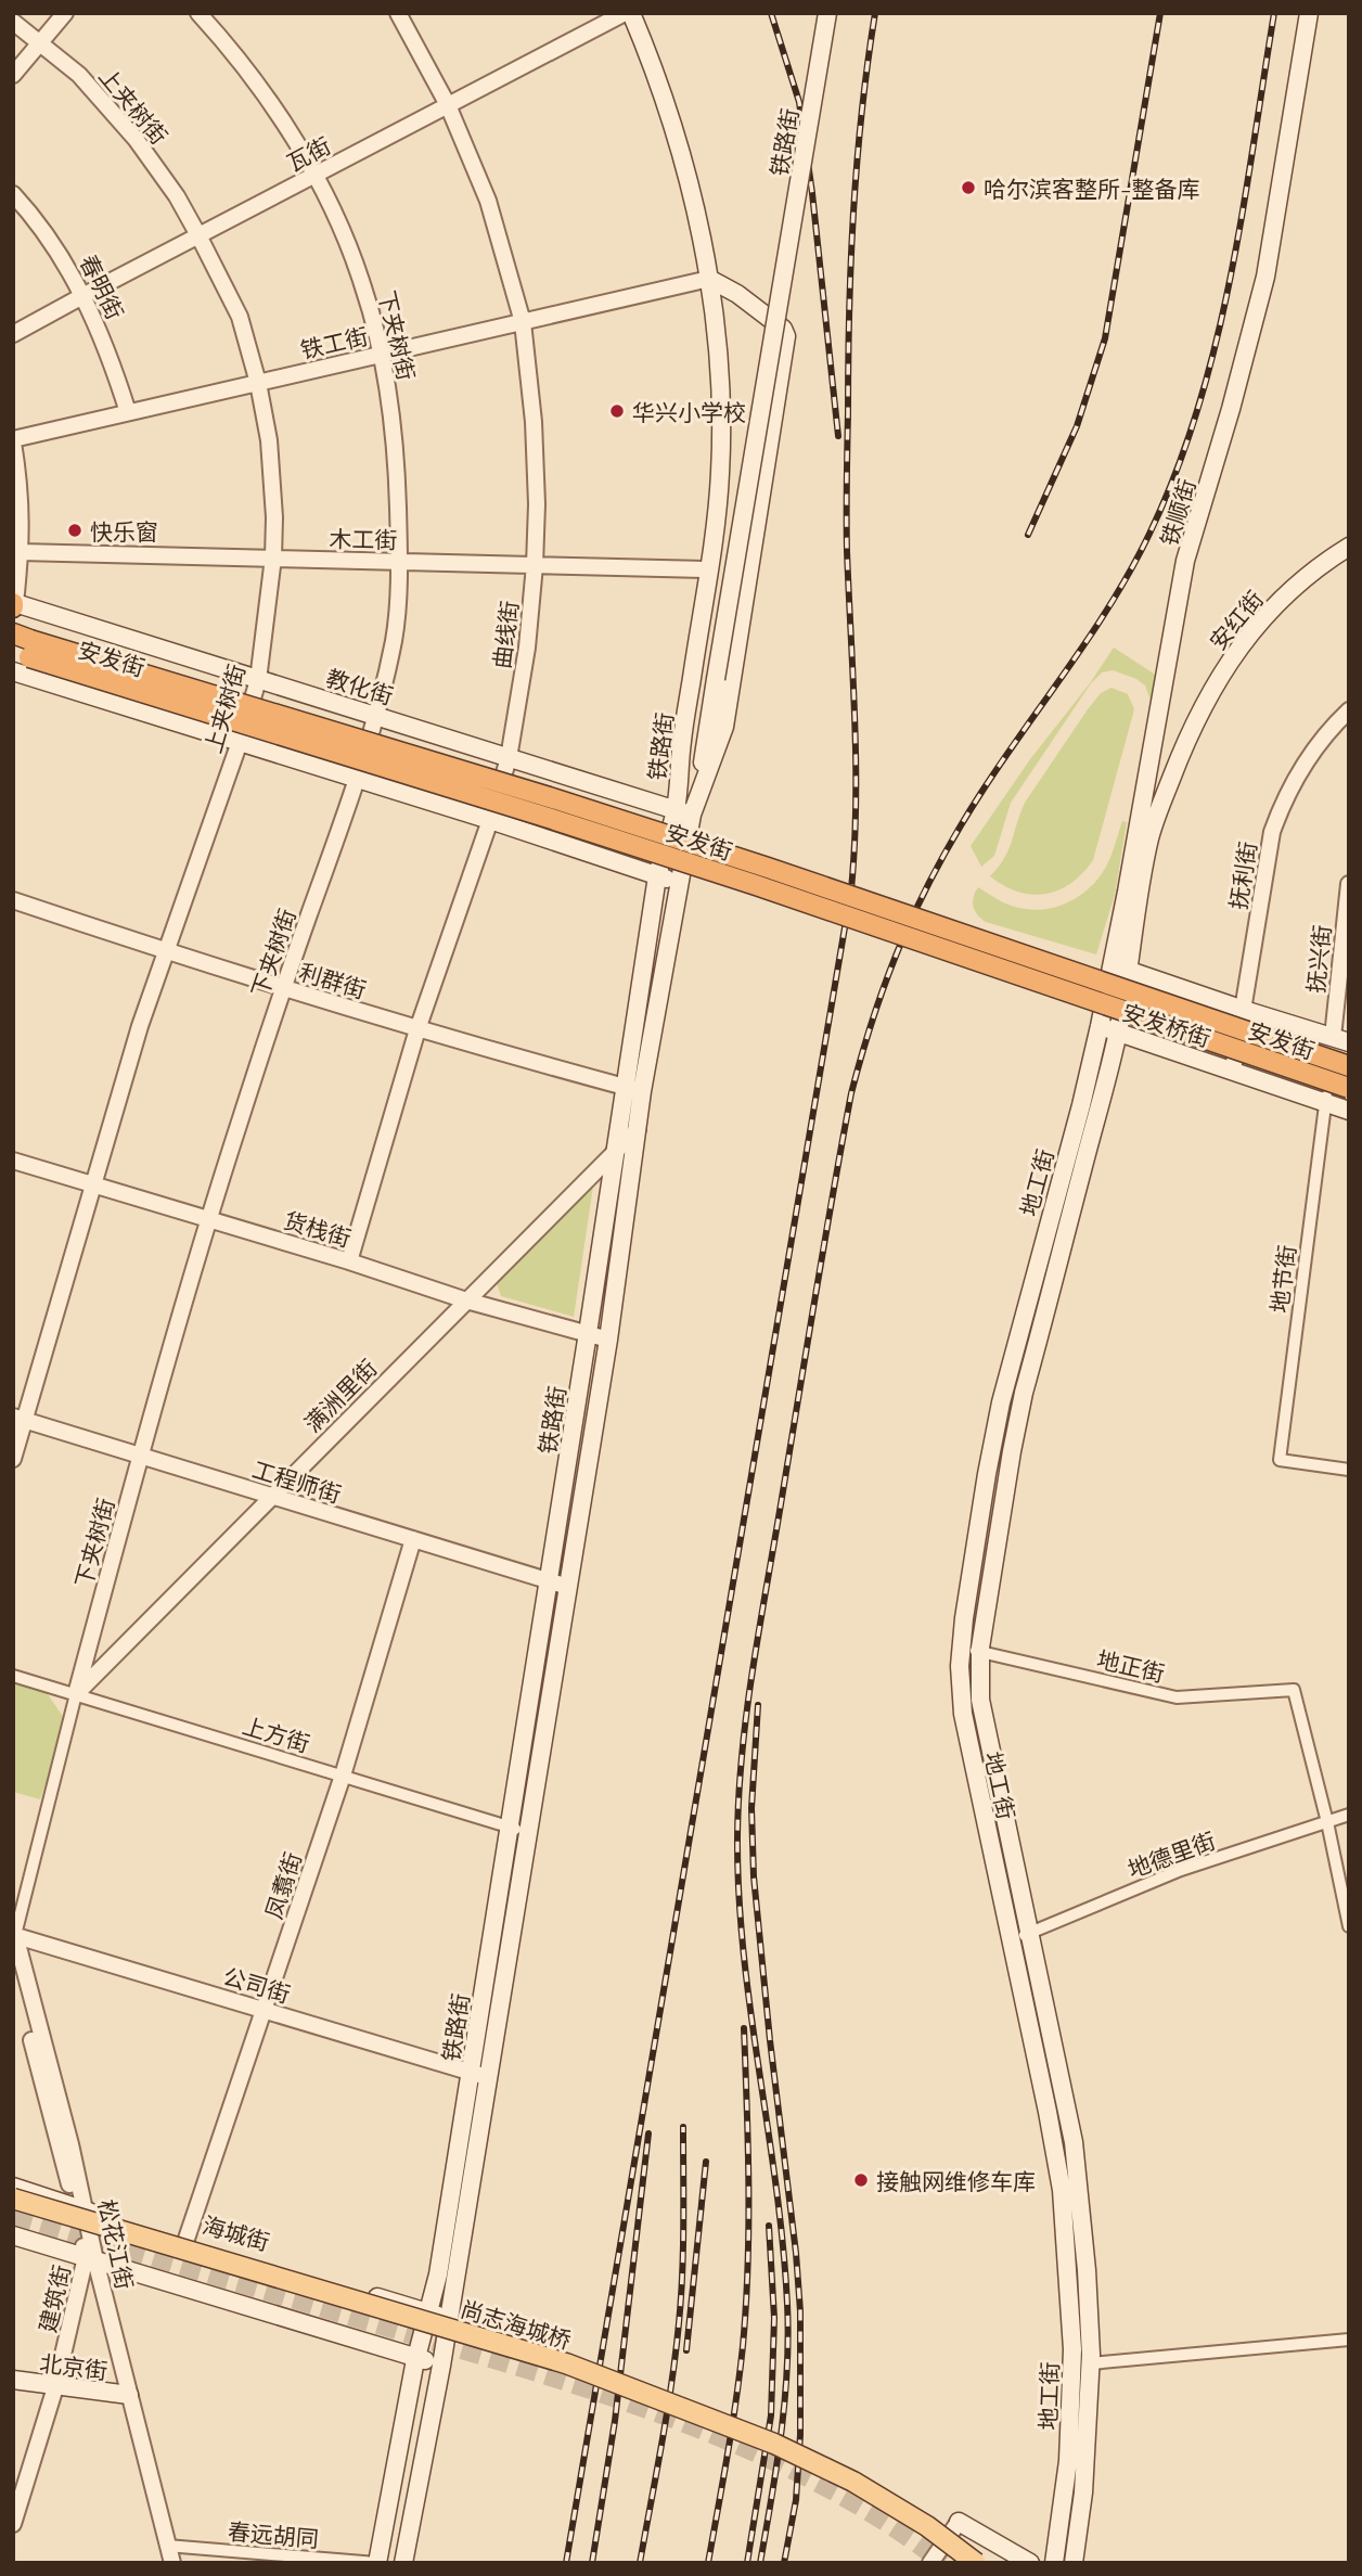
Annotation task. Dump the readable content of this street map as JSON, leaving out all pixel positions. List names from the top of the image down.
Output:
{
  "streets": {
    "highway": ["安发街"],
    "main road": [
      "铁路街",
      "铁顺街",
      "安红街",
      "教化街",
      "安发桥街",
      "地工街",
      "海城街",
      "尚志海城桥",
      "北京街"
    ],
    "street": [
      "上夹树街",
      "瓦街",
      "春明街",
      "下夹树街",
      "铁工街",
      "木工街",
      "曲线街",
      "抚利街",
      "抚兴街",
      "利群街",
      "货栈街",
      "地节街",
      "满洲里街",
      "工程师街",
      "地正街",
      "上方街",
      "地德里街",
      "凤翥街",
      "公司街",
      "松花江街",
      "建筑街",
      "春远胡同"
    ]
  },
  "crossings": [
    ["上夹树街", "瓦街"],
    ["上夹树街", "铁工街"],
    ["上夹树街", "木工街"],
    ["上夹树街", "教化街"],
    ["上夹树街", "利群街"],
    ["上夹树街", "货栈街"],
    ["上夹树街", "工程师街"],
    ["铁路街", "铁工街"],
    ["铁路街", "教化街"],
    ["铁路街", "利群街"],
    ["铁路街", "货栈街"],
    ["铁路街", "满洲里街"],
    ["铁路街", "工程师街"],
    ["铁路街", "上方街"],
    ["铁路街", "公司街"],
    ["铁路街", "海城街"],
    ["铁路街", "春远胡同"],
    ["瓦街", "春明街"],
    ["瓦街", "下夹树街"],
    ["瓦街", "曲线街"],
    ["春明街", "铁工街"],
    ["下夹树街", "铁工街"],
    ["下夹树街", "木工街"],
    ["下夹树街", "教化街"],
    ["下夹树街", "利群街"],
    ["下夹树街", "货栈街"],
    ["下夹树街", "满洲里街"],
    ["下夹树街", "工程师街"],
    ["下夹树街", "上方街"],
    ["下夹树街", "公司街"],
    ["下夹树街", "松花江街"],
    ["铁工街", "曲线街"],
    ["铁顺街", "安发桥街"],
    ["铁顺街", "地工街"],
    ["木工街", "曲线街"],
    ["安红街", "安发桥街"],
    ["曲线街", "教化街"],
    ["曲线街", "利群街"],
    ["曲线街", "货栈街"],
    ["抚利街", "安发桥街"],
    ["抚兴街", "安发桥街"],
    ["抚兴街", "地节街"],
    ["安发桥街", "地工街"],
    ["安发桥街", "地节街"],
    ["地工街", "地正街"],
    ["地工街", "地德里街"],
    ["货栈街", "满洲里街"],
    ["满洲里街", "工程师街"],
    ["满洲里街", "上方街"],
    ["工程师街", "凤翥街"],
    ["地正街", "地德里街"],
    ["上方街", "凤翥街"],
    ["凤翥街", "公司街"],
    ["凤翥街", "海城街"],
    ["公司街", "松花江街"],
    ["海城街", "松花江街"],
    ["松花江街", "建筑街"],
    ["松花江街", "北京街"],
    ["松花江街", "春远胡同"],
    ["建筑街", "北京街"]
  ],
  "places": [
    "哈尔滨客整所-整备库",
    "华兴小学校",
    "快乐窗",
    "接触网维修车库"
  ]
}
